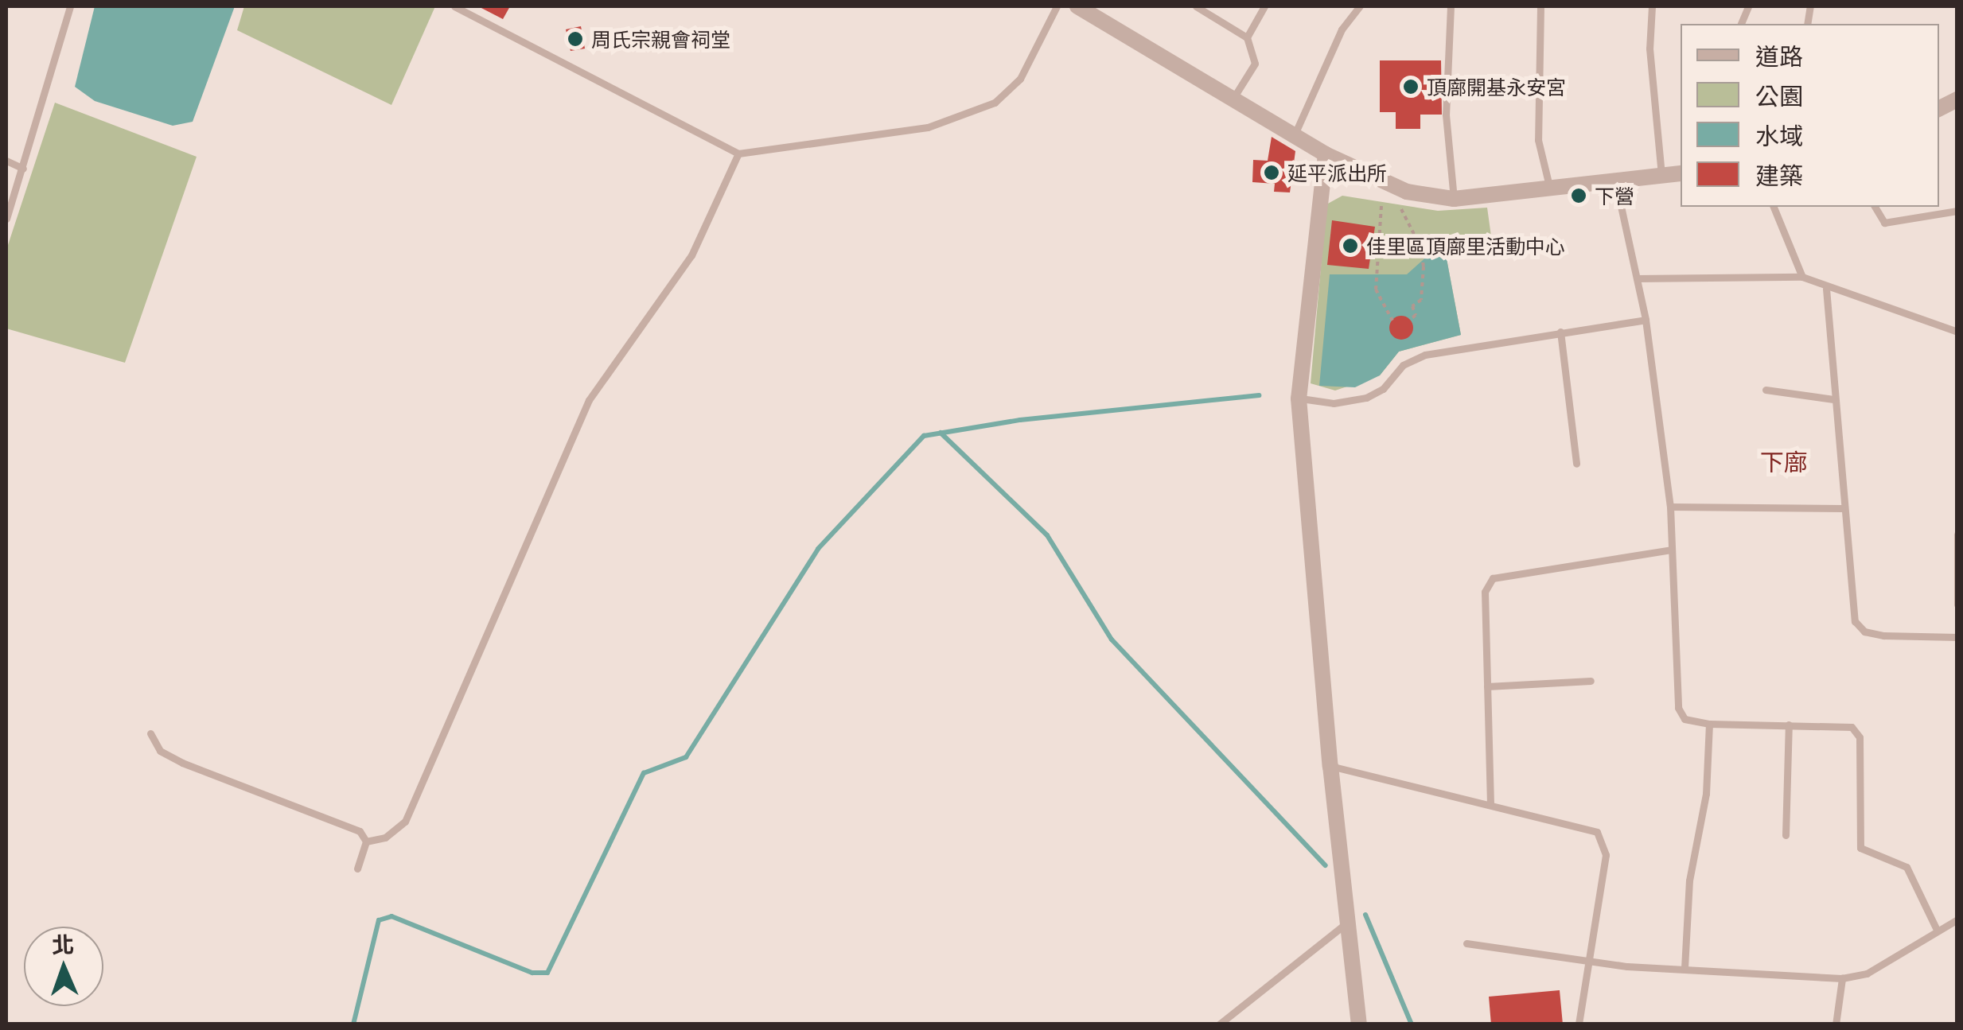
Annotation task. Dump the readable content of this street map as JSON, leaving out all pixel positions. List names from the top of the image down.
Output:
{
  "districts": ["下廍"],
  "places": [
    "周氏宗親會祠堂",
    "頂廍開基永安宮",
    "延平派出所",
    "下營",
    "佳里區頂廍里活動中心"
  ],
  "legend": [
    "道路",
    "公園",
    "水域",
    "建築"
  ],
  "north": "top"
}
